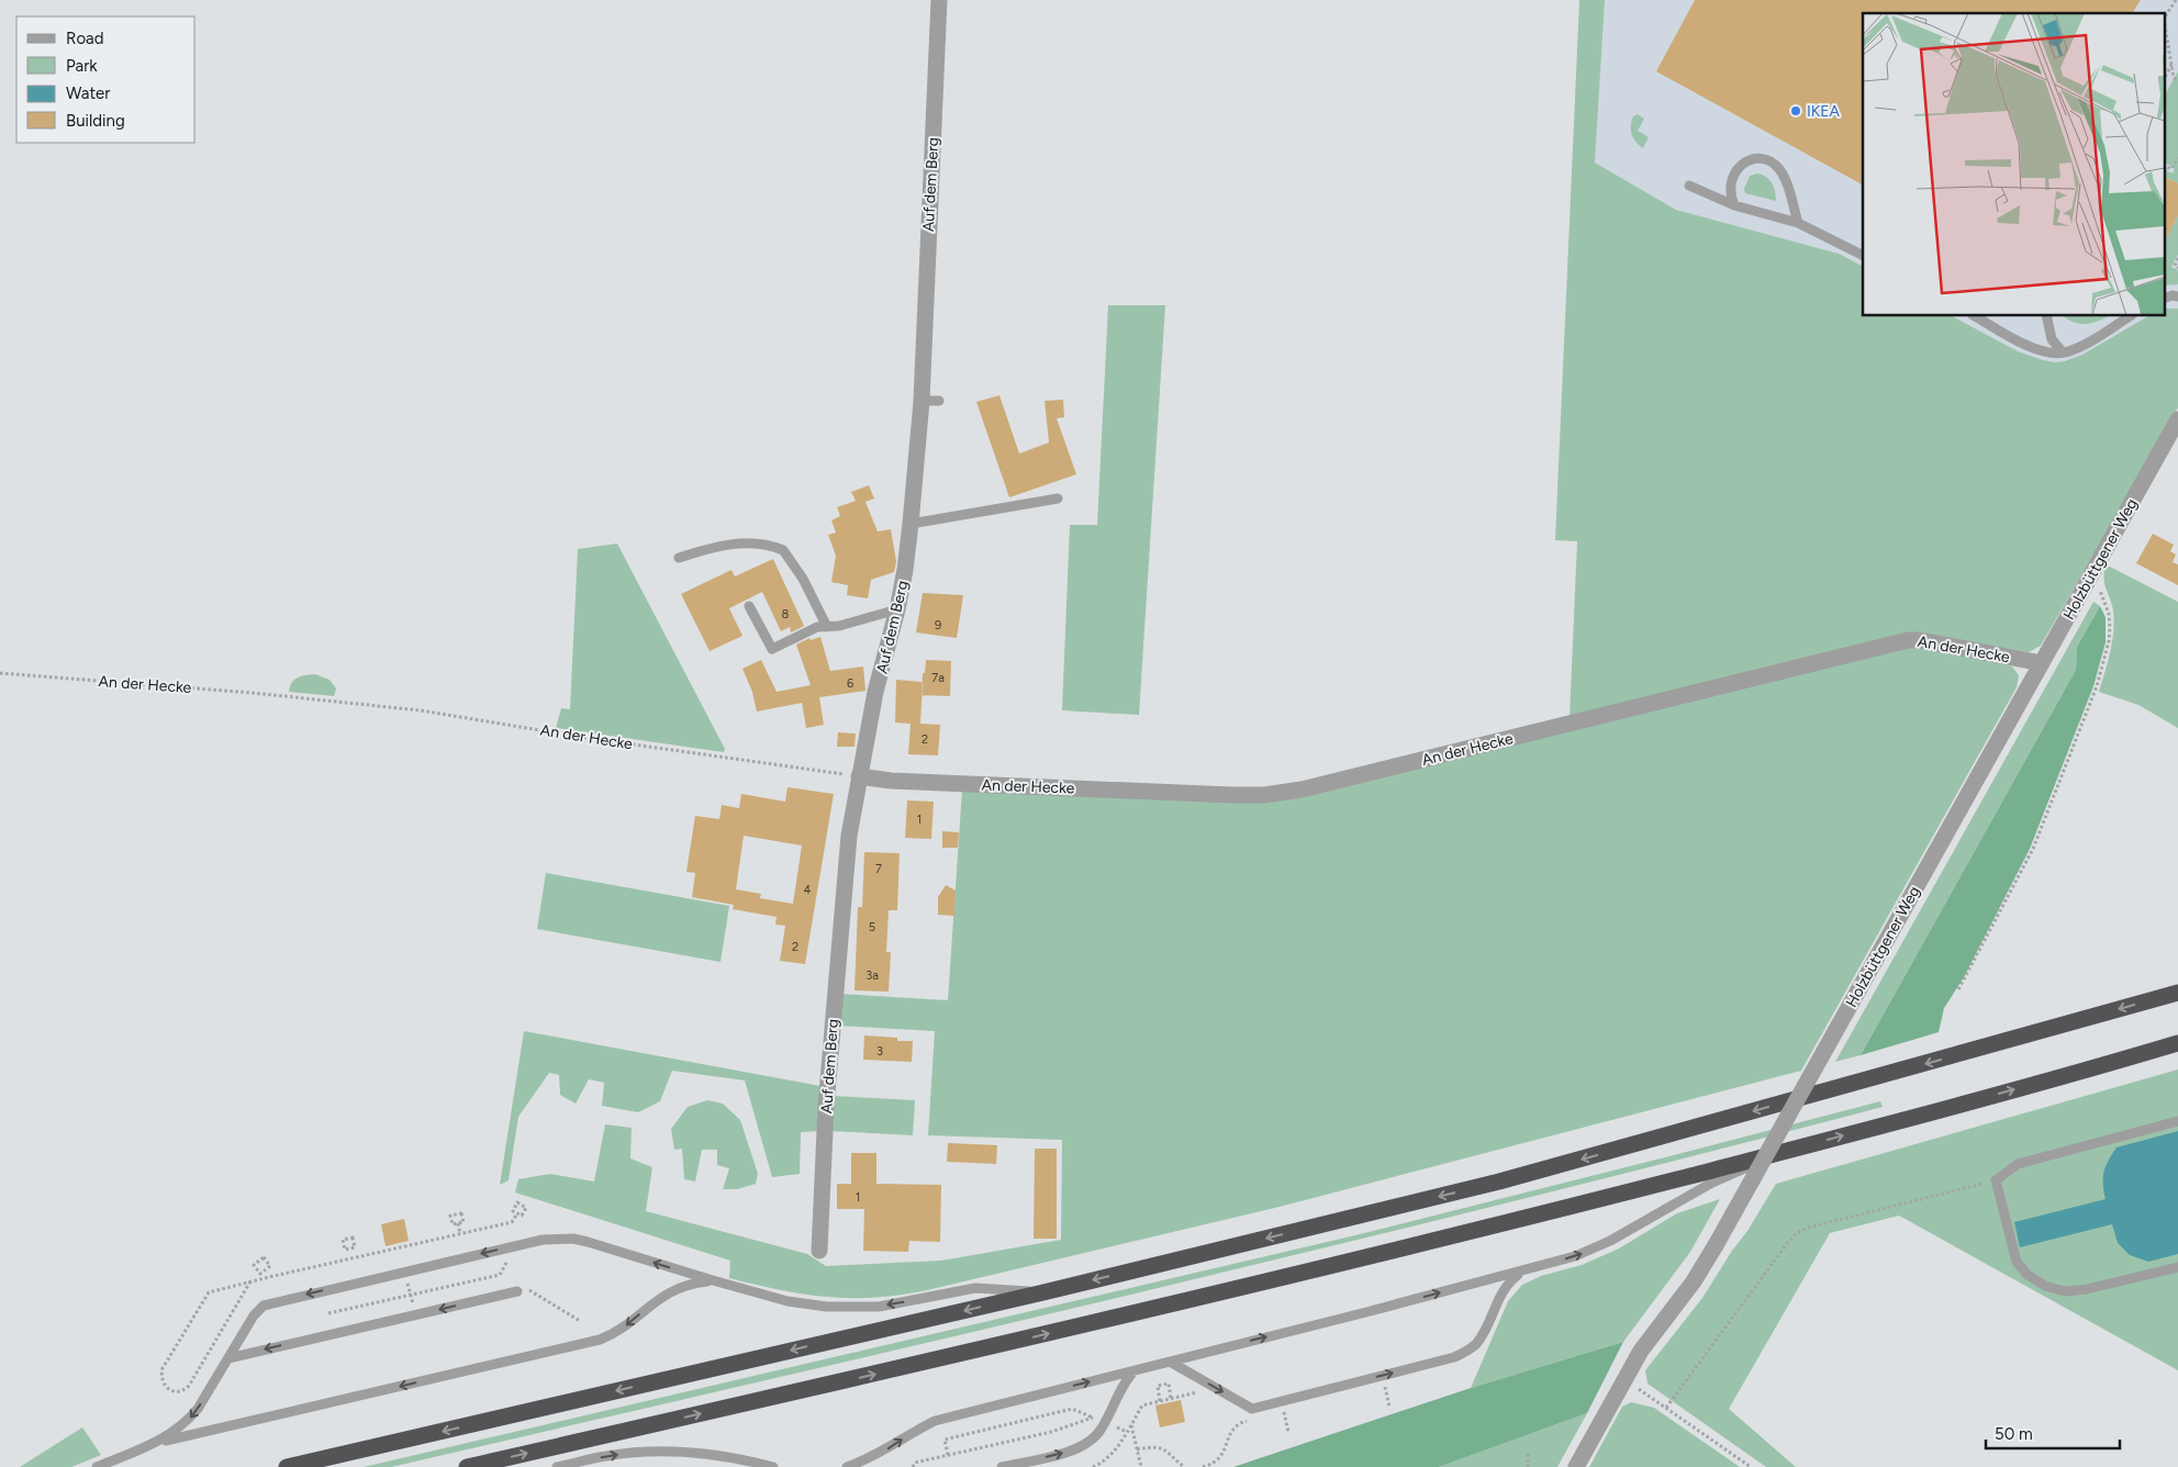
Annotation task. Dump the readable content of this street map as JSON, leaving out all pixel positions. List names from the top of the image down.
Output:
{
  "streets": {
    "street": ["Auf dem Berg", "Holzbüttgener Weg", "An der Hecke"]
  },
  "crossings": [
    ["Auf dem Berg", "An der Hecke"],
    ["Holzbüttgener Weg", "An der Hecke"]
  ],
  "places": ["IKEA"],
  "house_numbers": [
    "8",
    "9",
    "7a",
    "6",
    "2",
    "1",
    "7",
    "4",
    "5",
    "2",
    "3a",
    "3",
    "1"
  ],
  "legend": [
    "Road",
    "Park",
    "Water",
    "Building"
  ],
  "scale_bar": "50 m"
}
